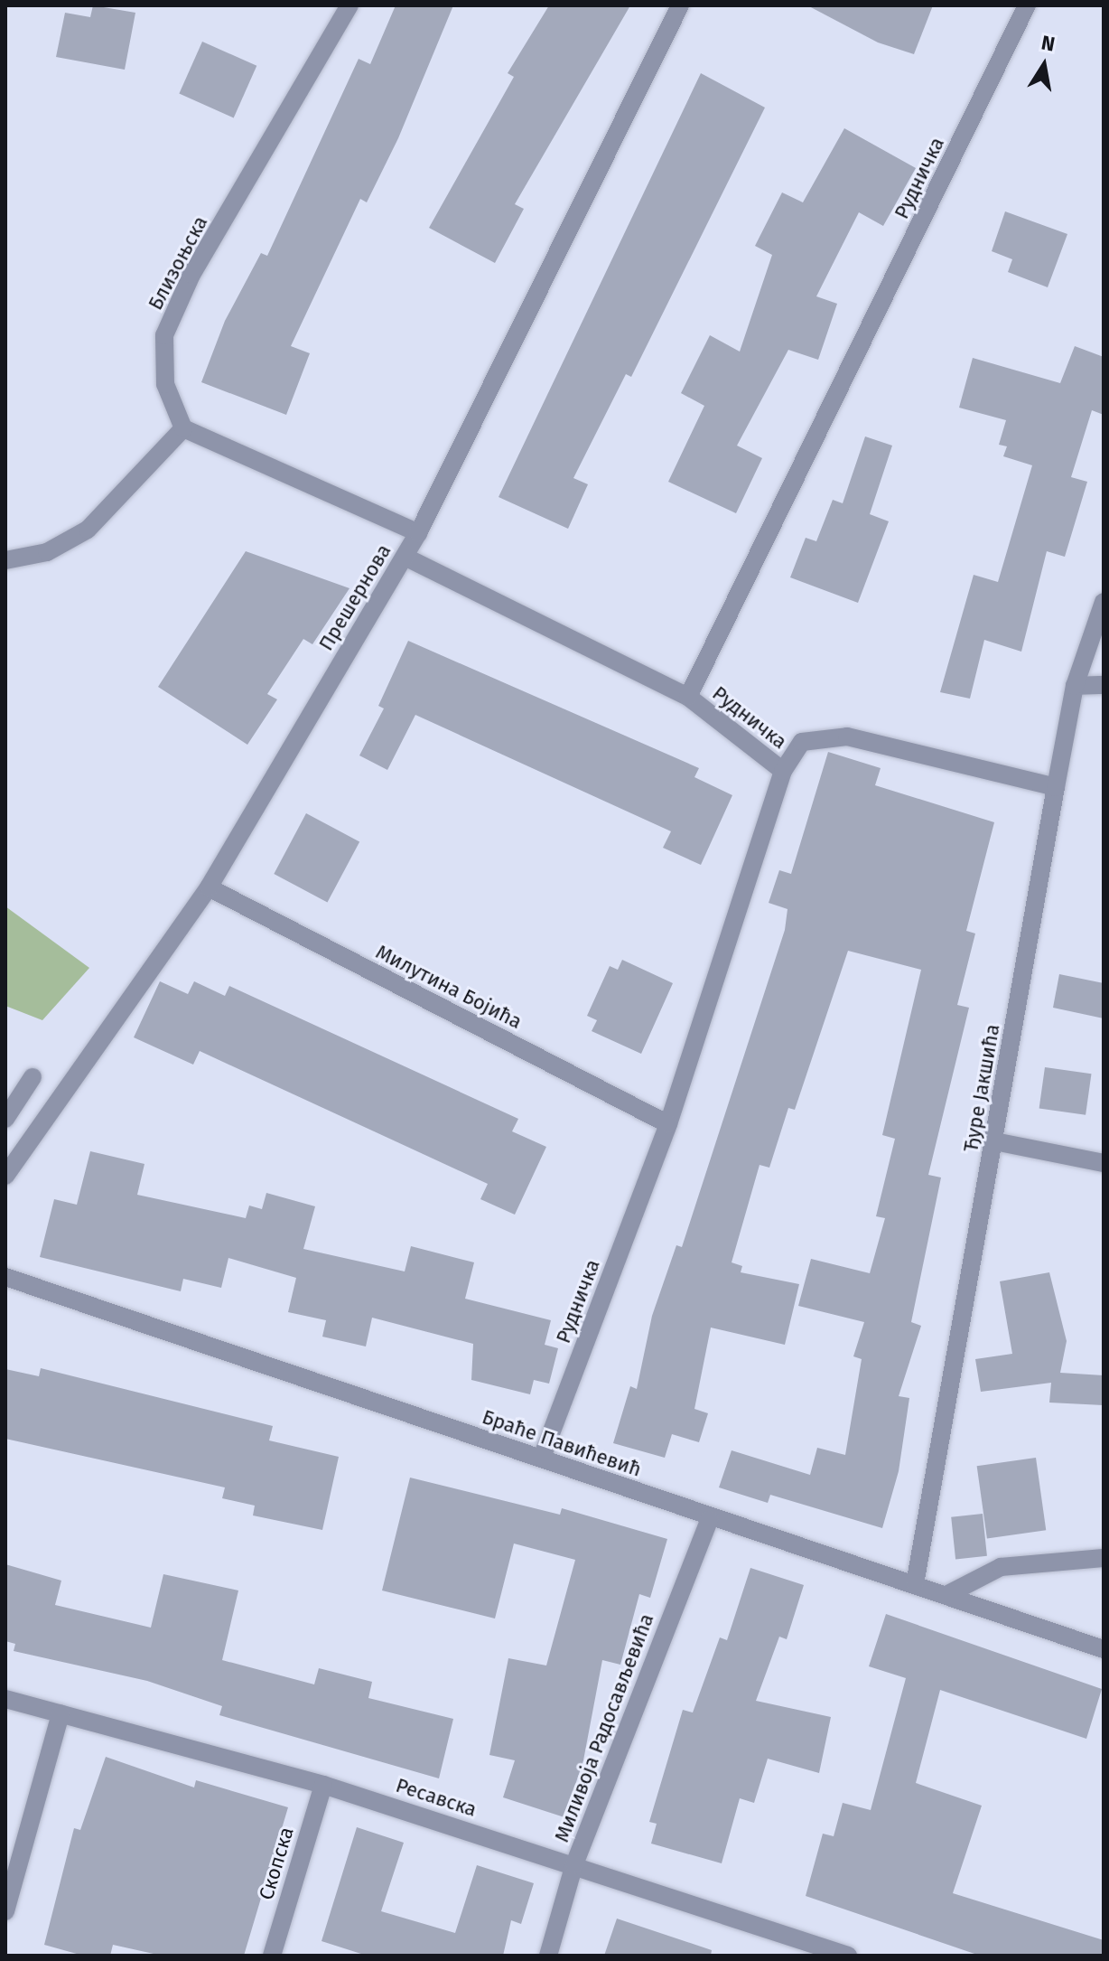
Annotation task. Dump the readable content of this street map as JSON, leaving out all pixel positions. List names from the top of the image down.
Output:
{
  "streets": {
    "street": [
      "Рудничка",
      "Близоњска",
      "Прешернова",
      "Милутина Бојића",
      "Ђуре Јакшића",
      "Браће Павићевић",
      "Миливоја Радосављевића",
      "Ресавска",
      "Скопска"
    ]
  },
  "crossings": [
    ["Рудничка", "Милутина Бојића"],
    ["Рудничка", "Браће Павићевић"],
    ["Прешернова", "Милутина Бојића"],
    ["Ђуре Јакшића", "Браће Павићевић"],
    ["Браће Павићевић", "Миливоја Радосављевића"],
    ["Миливоја Радосављевића", "Ресавска"],
    ["Ресавска", "Скопска"]
  ],
  "north": "top"
}
